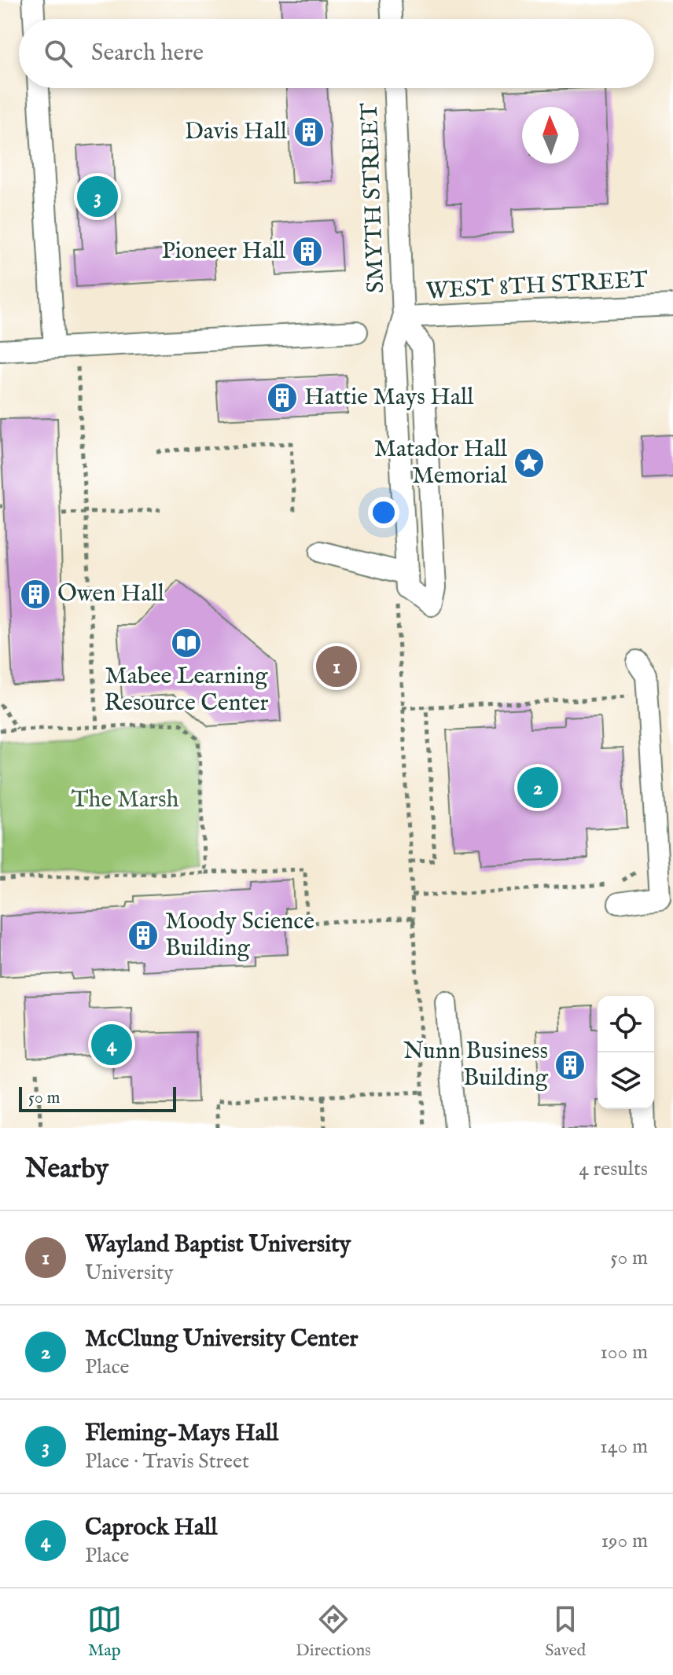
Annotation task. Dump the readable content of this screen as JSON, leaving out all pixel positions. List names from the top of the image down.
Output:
{
  "streets": {
    "street": ["SMYTH STREET", "WEST 8TH STREET"]
  },
  "crossings": [
    ["SMYTH STREET", "WEST 8TH STREET"]
  ],
  "parks": ["The Marsh"],
  "places": {
    "building": [
      "Davis Hall",
      "Pioneer Hall",
      "Hattie Mays Hall",
      "Owen Hall",
      "Moody Science Building",
      "Nunn Business Building"
    ],
    "place": ["Matador Hall Memorial"],
    "library": ["Mabee Learning Resource Center"]
  },
  "scale_bar": "50 m",
  "north": "top",
  "page": {
    "search": "Search here",
    "pins": [
      "3",
      "1",
      "2",
      "4"
    ],
    "scale": "50 m",
    "heading": ["Nearby", "4 results"],
    "list": [
      {
        "mark": "1",
        "name": "Wayland Baptist University",
        "note": "University",
        "value": "50 m"
      },
      {
        "mark": "2",
        "name": "McClung University Center",
        "note": "Place",
        "value": "100 m"
      },
      {
        "mark": "3",
        "name": "Fleming-Mays Hall",
        "note": "Place · Travis Street",
        "value": "140 m"
      },
      {
        "mark": "4",
        "name": "Caprock Hall",
        "note": "Place",
        "value": "190 m"
      }
    ],
    "nav": ["Map", "Directions", "Saved"]
  }
}
